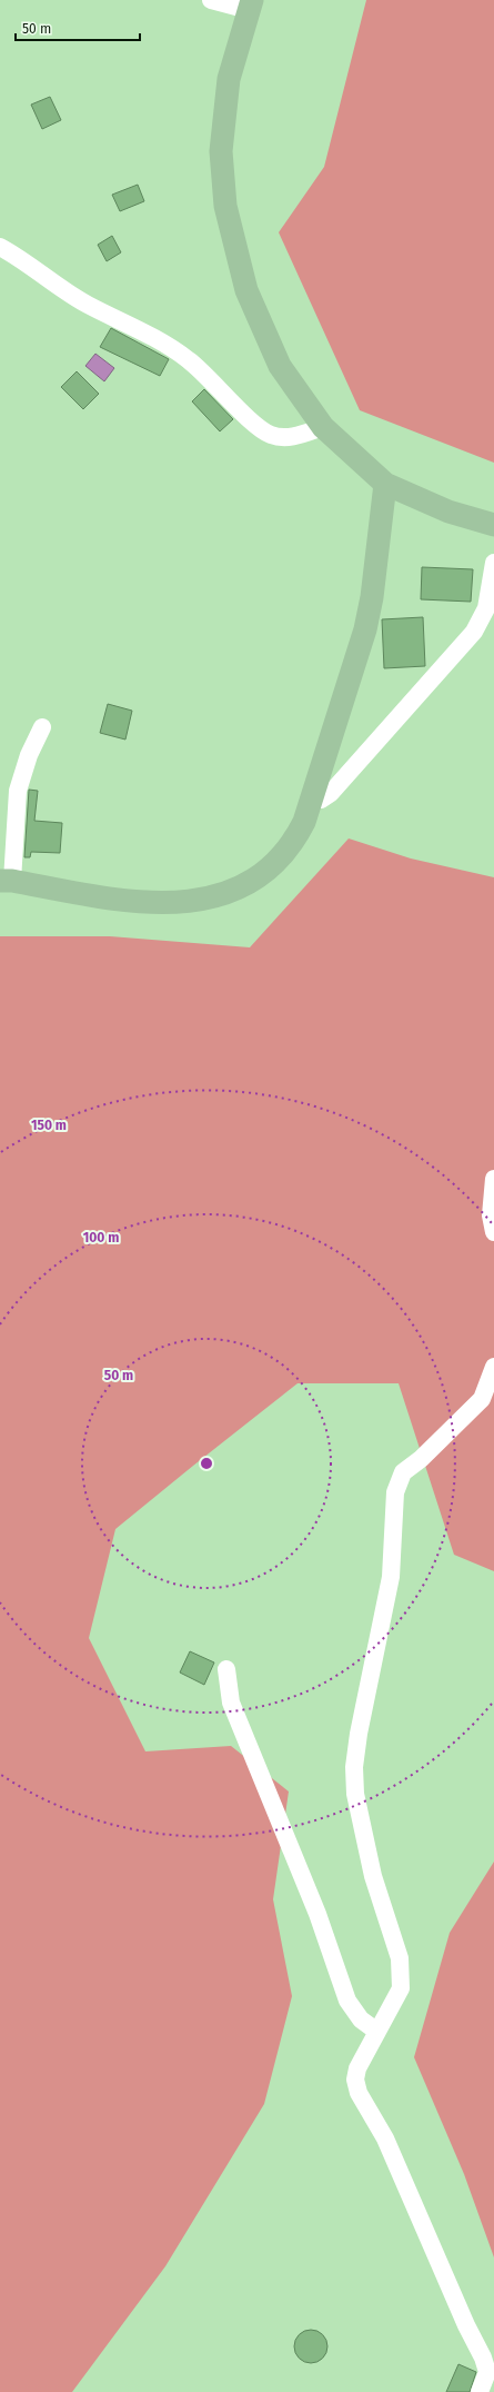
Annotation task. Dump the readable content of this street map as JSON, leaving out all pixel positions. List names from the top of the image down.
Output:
{
  "scale_bar": "50 m",
  "rings": ["150 m", "100 m", "50 m"]
}
